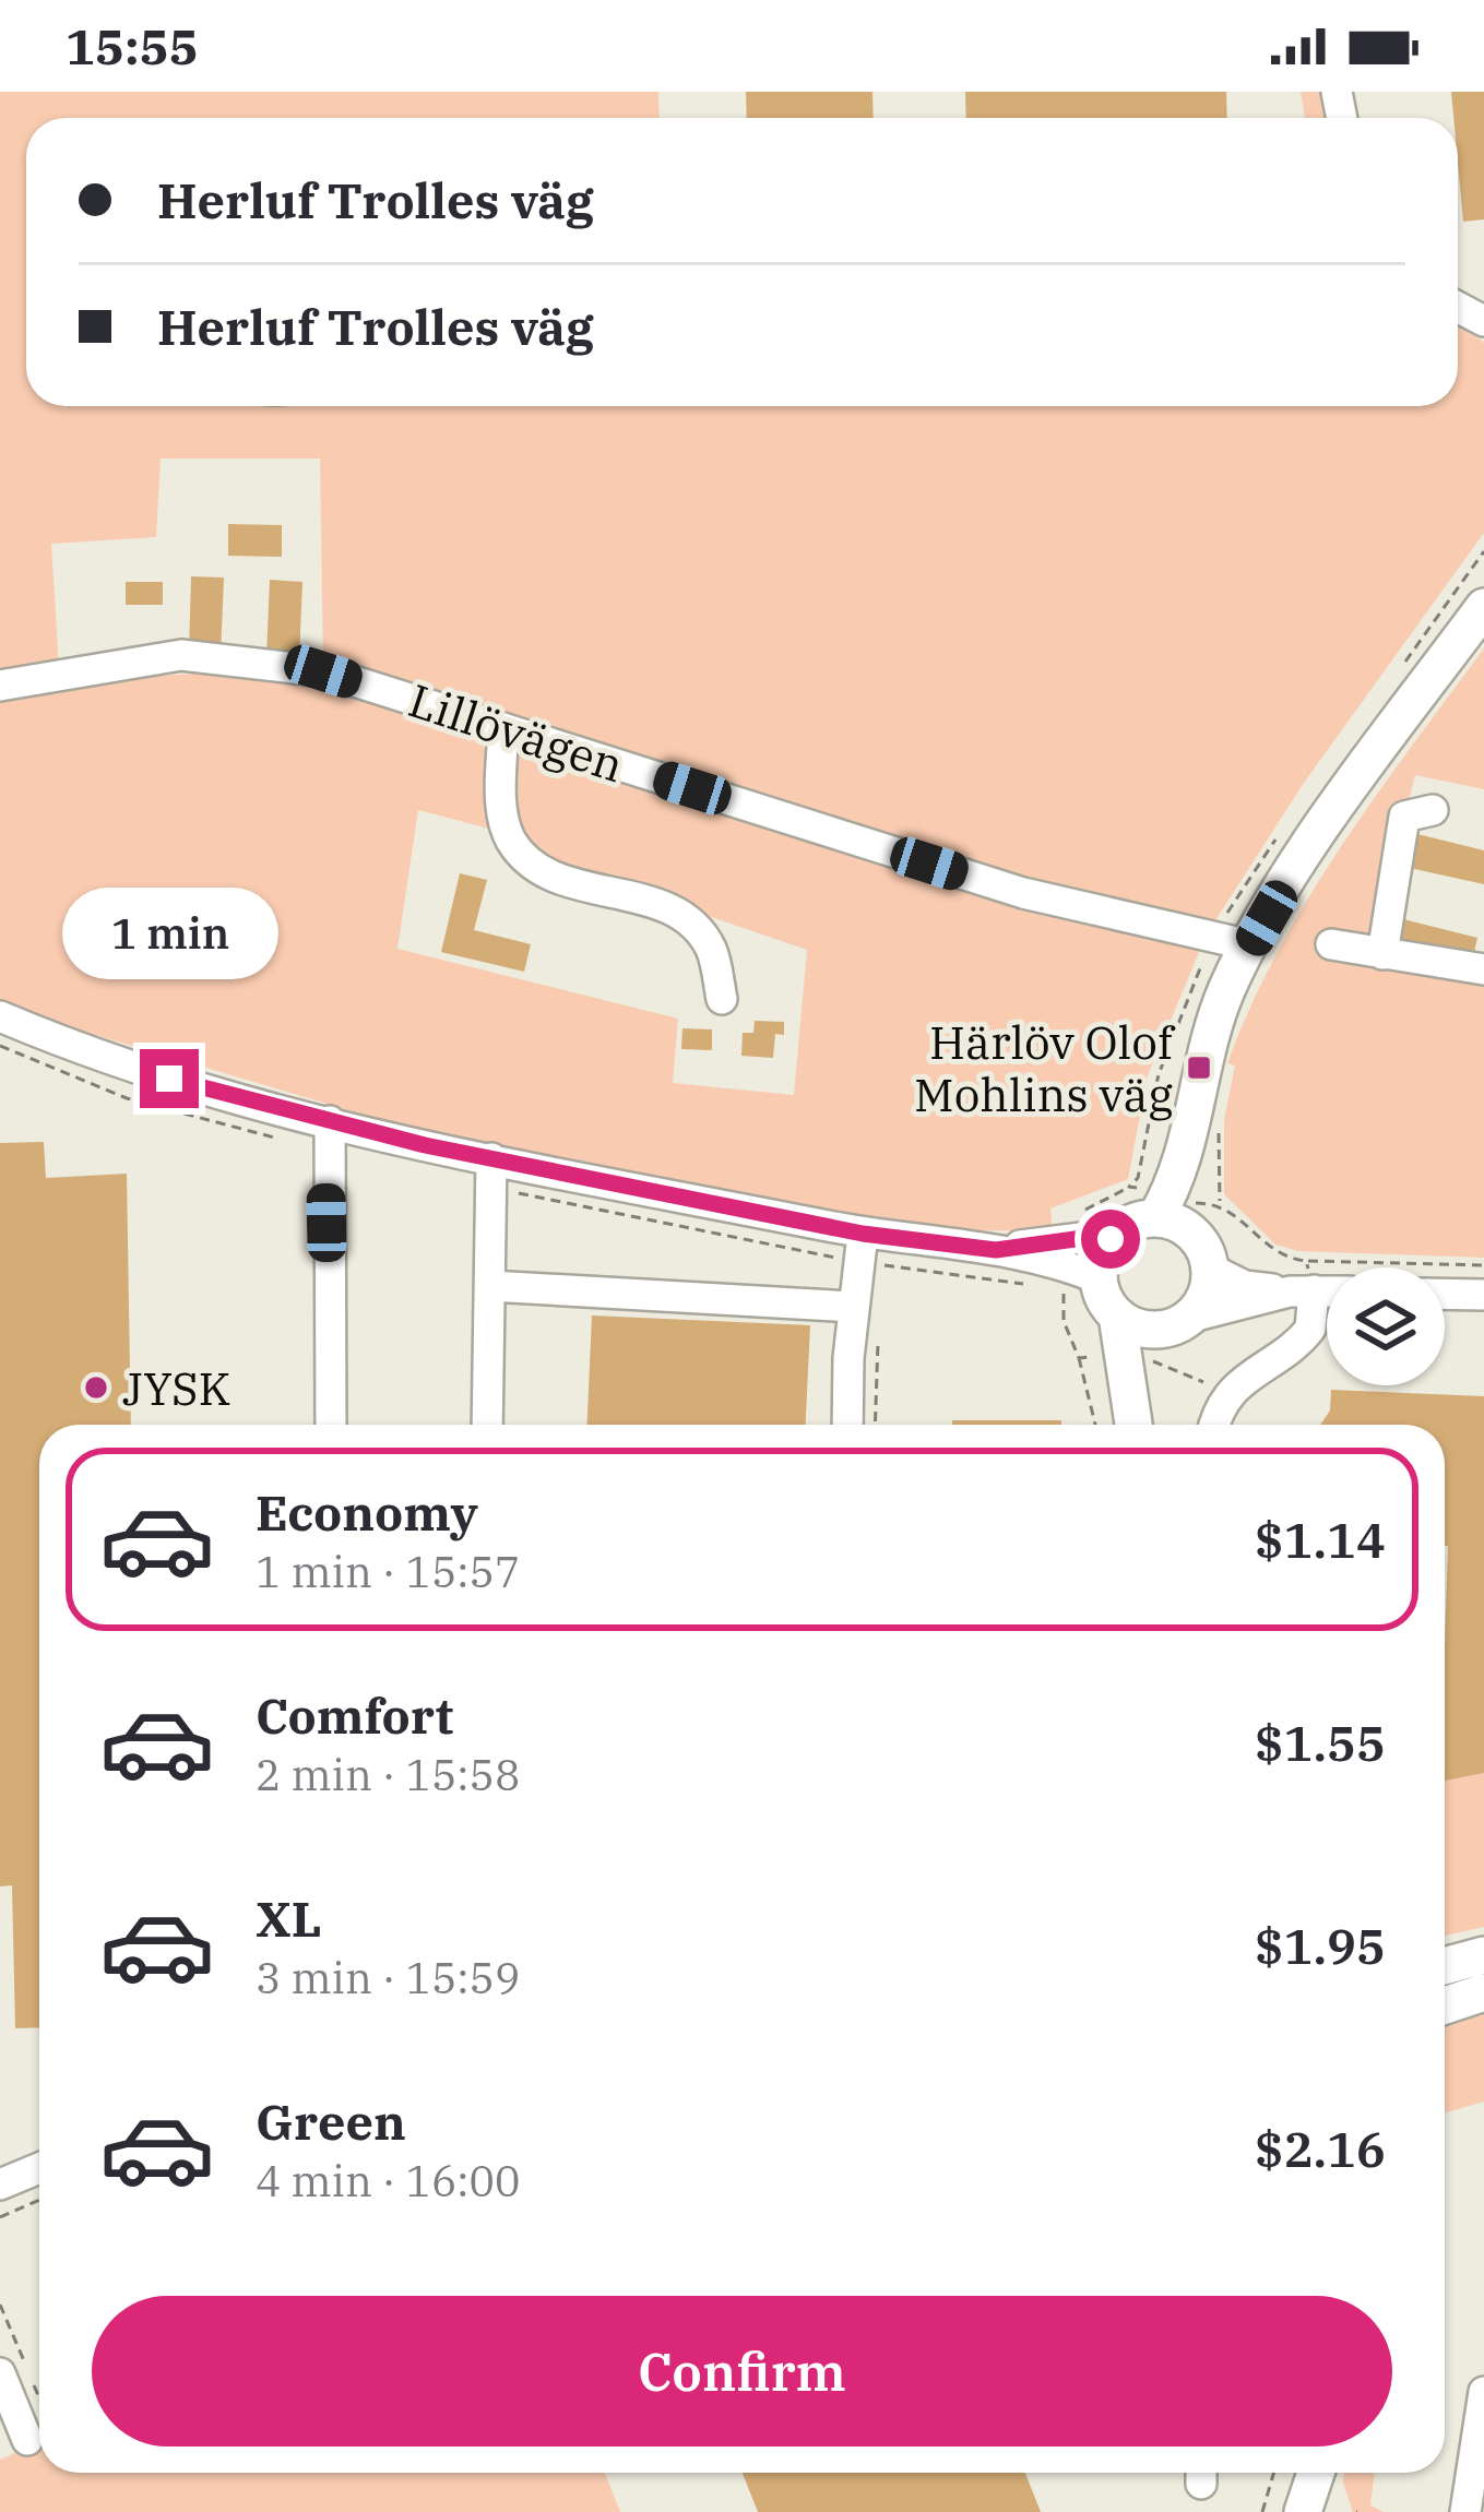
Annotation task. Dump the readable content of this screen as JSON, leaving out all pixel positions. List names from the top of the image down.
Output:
{
  "streets": {
    "street": ["Lillövägen"]
  },
  "places": {
    "transit": ["Härlöv Olof Mohlins väg"],
    "other": ["JYSK"]
  },
  "page": {
    "status": "15:55",
    "banner": ["Herluf Trolles väg", "Herluf Trolles väg"],
    "bubble": "1 min",
    "list": [
      {
        "name": "Economy",
        "note": "1 min · 15:57",
        "value": "$1.14"
      },
      {
        "name": "Comfort",
        "note": "2 min · 15:58",
        "value": "$1.55"
      },
      {
        "name": "XL",
        "note": "3 min · 15:59",
        "value": "$1.95"
      },
      {
        "name": "Green",
        "note": "4 min · 16:00",
        "value": "$2.16"
      }
    ],
    "buttons": "Confirm"
  }
}
